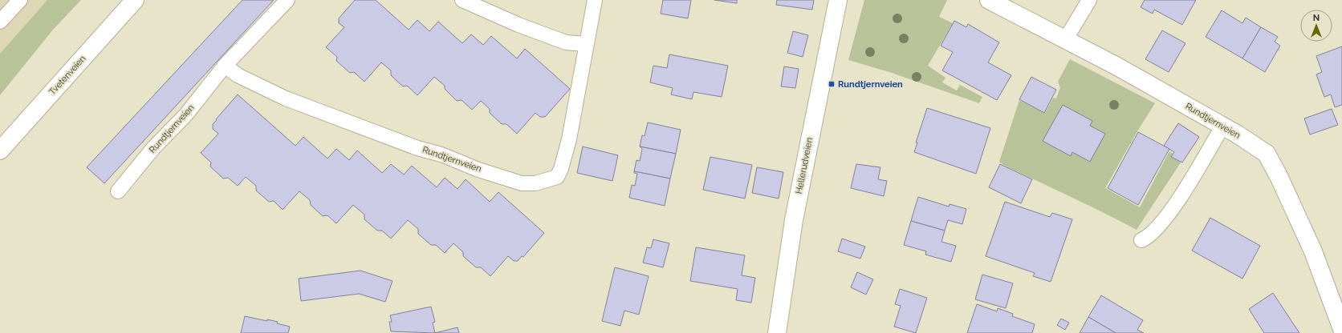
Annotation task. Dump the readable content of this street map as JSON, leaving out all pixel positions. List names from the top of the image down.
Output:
{
  "streets": {
    "street": ["Tvetenveien", "Rundtjernveien", "Hellerudveien"]
  },
  "places": {
    "transit": ["Rundtjernveien"]
  },
  "north": "top"
}
